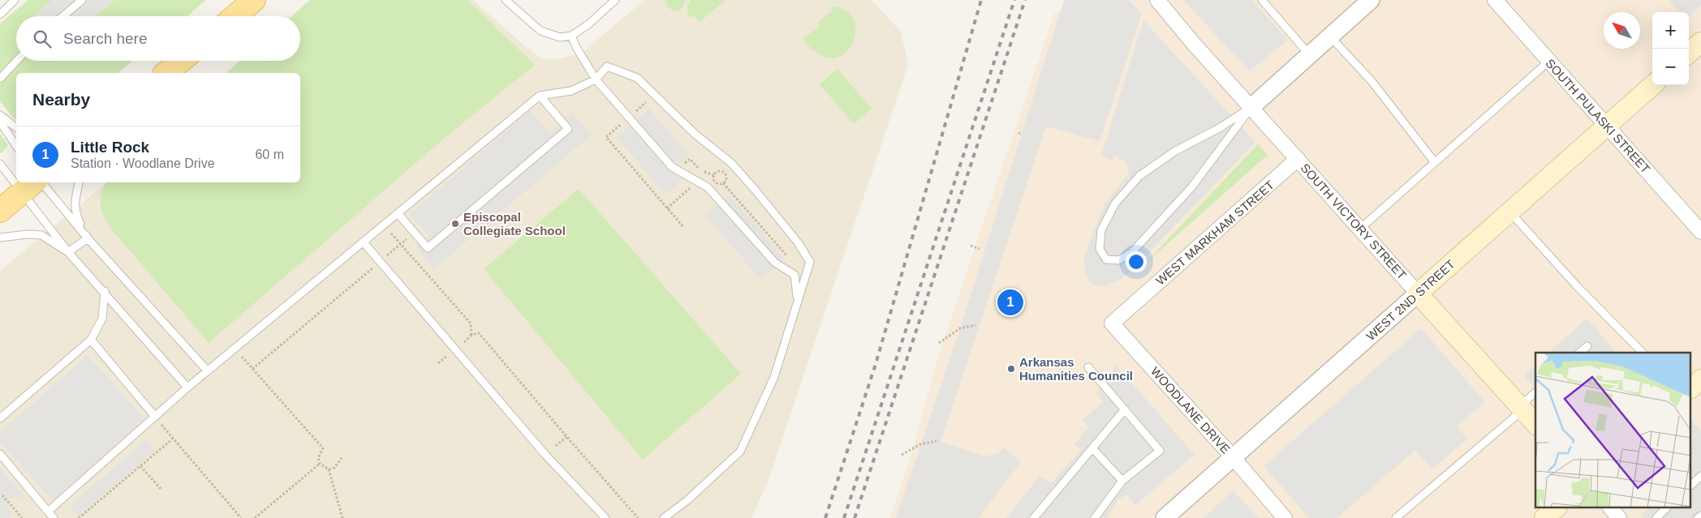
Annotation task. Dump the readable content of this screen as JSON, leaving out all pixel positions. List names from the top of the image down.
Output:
{
  "streets": {
    "main road": ["SOUTH VICTORY STREET", "WEST 2ND STREET"],
    "street": ["SOUTH PULASKI STREET", "WEST MARKHAM STREET", "WOODLANE DRIVE"]
  },
  "crossings": [
    ["SOUTH PULASKI STREET", "WEST 2ND STREET"],
    ["SOUTH VICTORY STREET", "WEST MARKHAM STREET"],
    ["SOUTH VICTORY STREET", "WEST 2ND STREET"],
    ["WEST MARKHAM STREET", "WOODLANE DRIVE"],
    ["WEST 2ND STREET", "WOODLANE DRIVE"]
  ],
  "places": ["Episcopal Collegiate School", "Arkansas Humanities Council"],
  "north": "top left",
  "page": {
    "map_buttons": ["+", "−"],
    "search": "Search here",
    "heading": "Nearby",
    "list": [
      {
        "mark": "1",
        "name": "Little Rock",
        "note": "Station · Woodlane Drive",
        "value": "60 m"
      }
    ],
    "pins": "1"
  }
}
